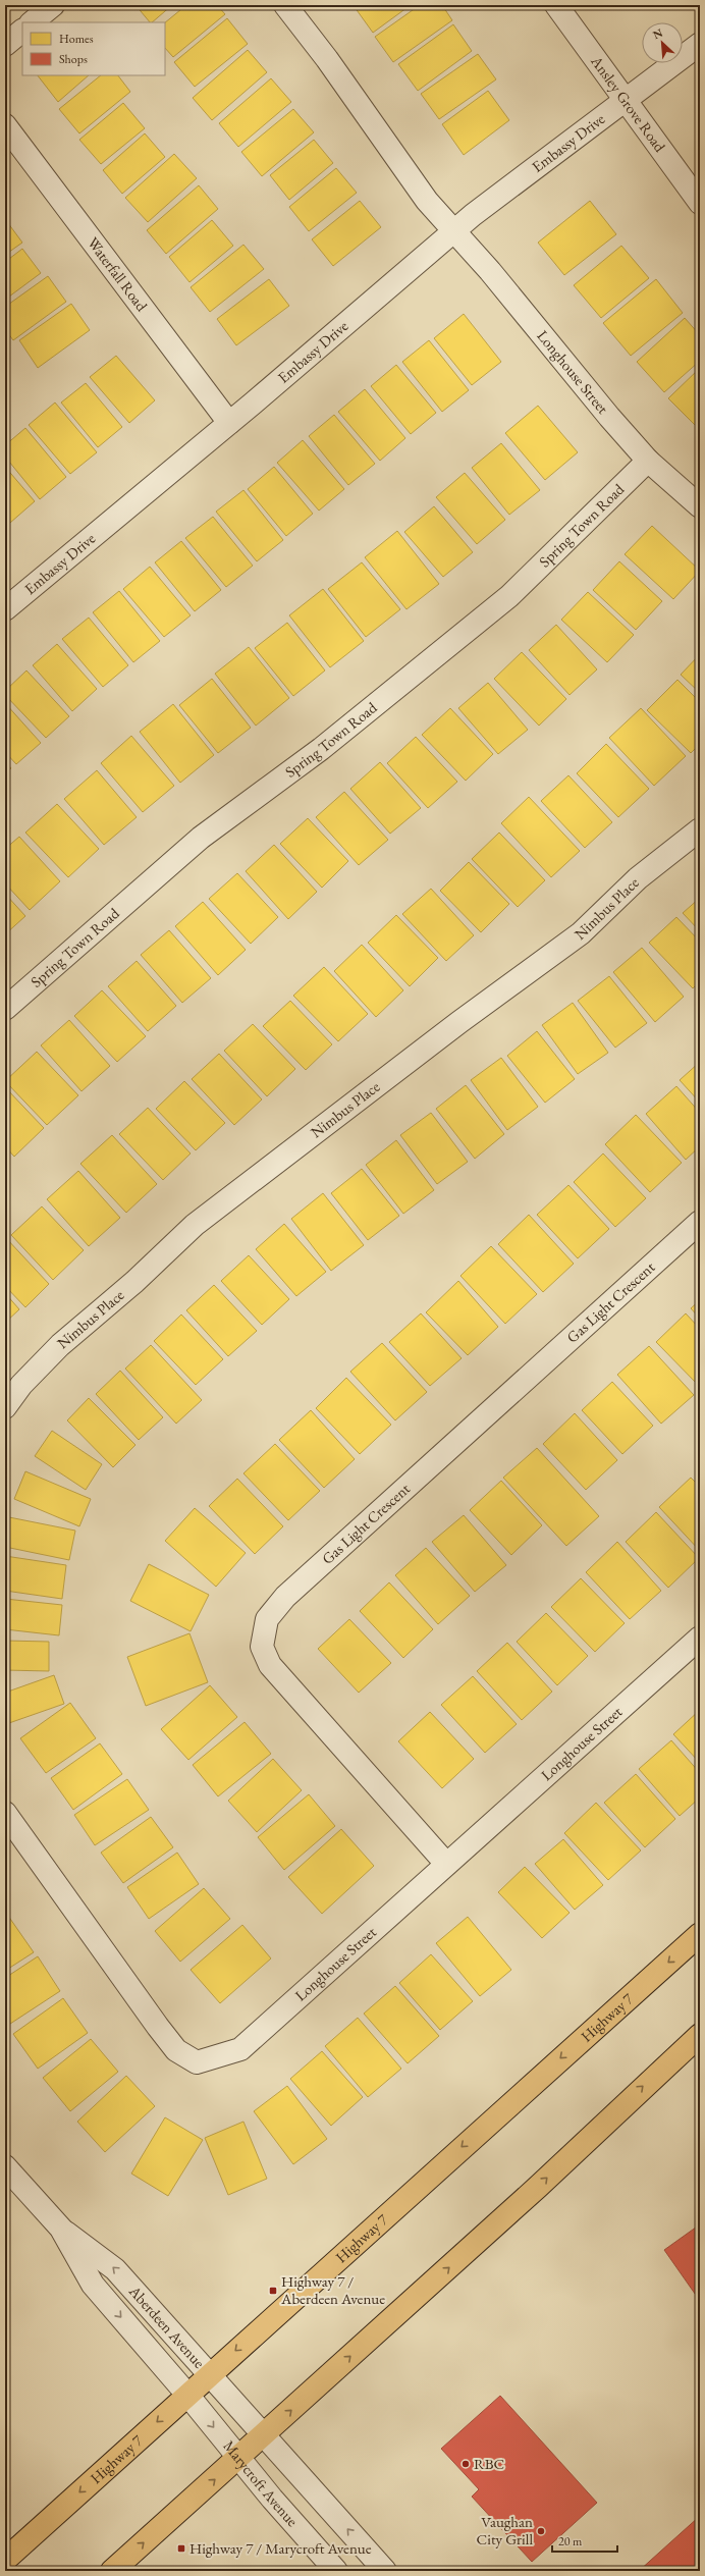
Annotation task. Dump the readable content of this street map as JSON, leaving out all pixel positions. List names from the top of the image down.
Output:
{
  "streets": {
    "main road": ["Highway 7"],
    "street": [
      "Ansley Grove Road",
      "Embassy Drive",
      "Waterfall Road",
      "Longhouse Street",
      "Spring Town Road",
      "Nimbus Place",
      "Gas Light Crescent",
      "Aberdeen Avenue",
      "Marycroft Avenue"
    ]
  },
  "crossings": [
    ["Ansley Grove Road", "Embassy Drive"],
    ["Embassy Drive", "Waterfall Road"],
    ["Embassy Drive", "Longhouse Street"],
    ["Longhouse Street", "Spring Town Road"],
    ["Longhouse Street", "Gas Light Crescent"],
    ["Highway 7", "Aberdeen Avenue"],
    ["Highway 7", "Marycroft Avenue"],
    ["Aberdeen Avenue", "Marycroft Avenue"]
  ],
  "one_way": ["Marycroft Avenue"],
  "places": {
    "transit": ["Highway 7 / Aberdeen Avenue", "Highway 7 / Marycroft Avenue"],
    "other": ["RBC", "Vaughan City Grill"]
  },
  "legend": ["Homes", "Shops"],
  "scale_bar": "20 m",
  "north": "top left"
}
